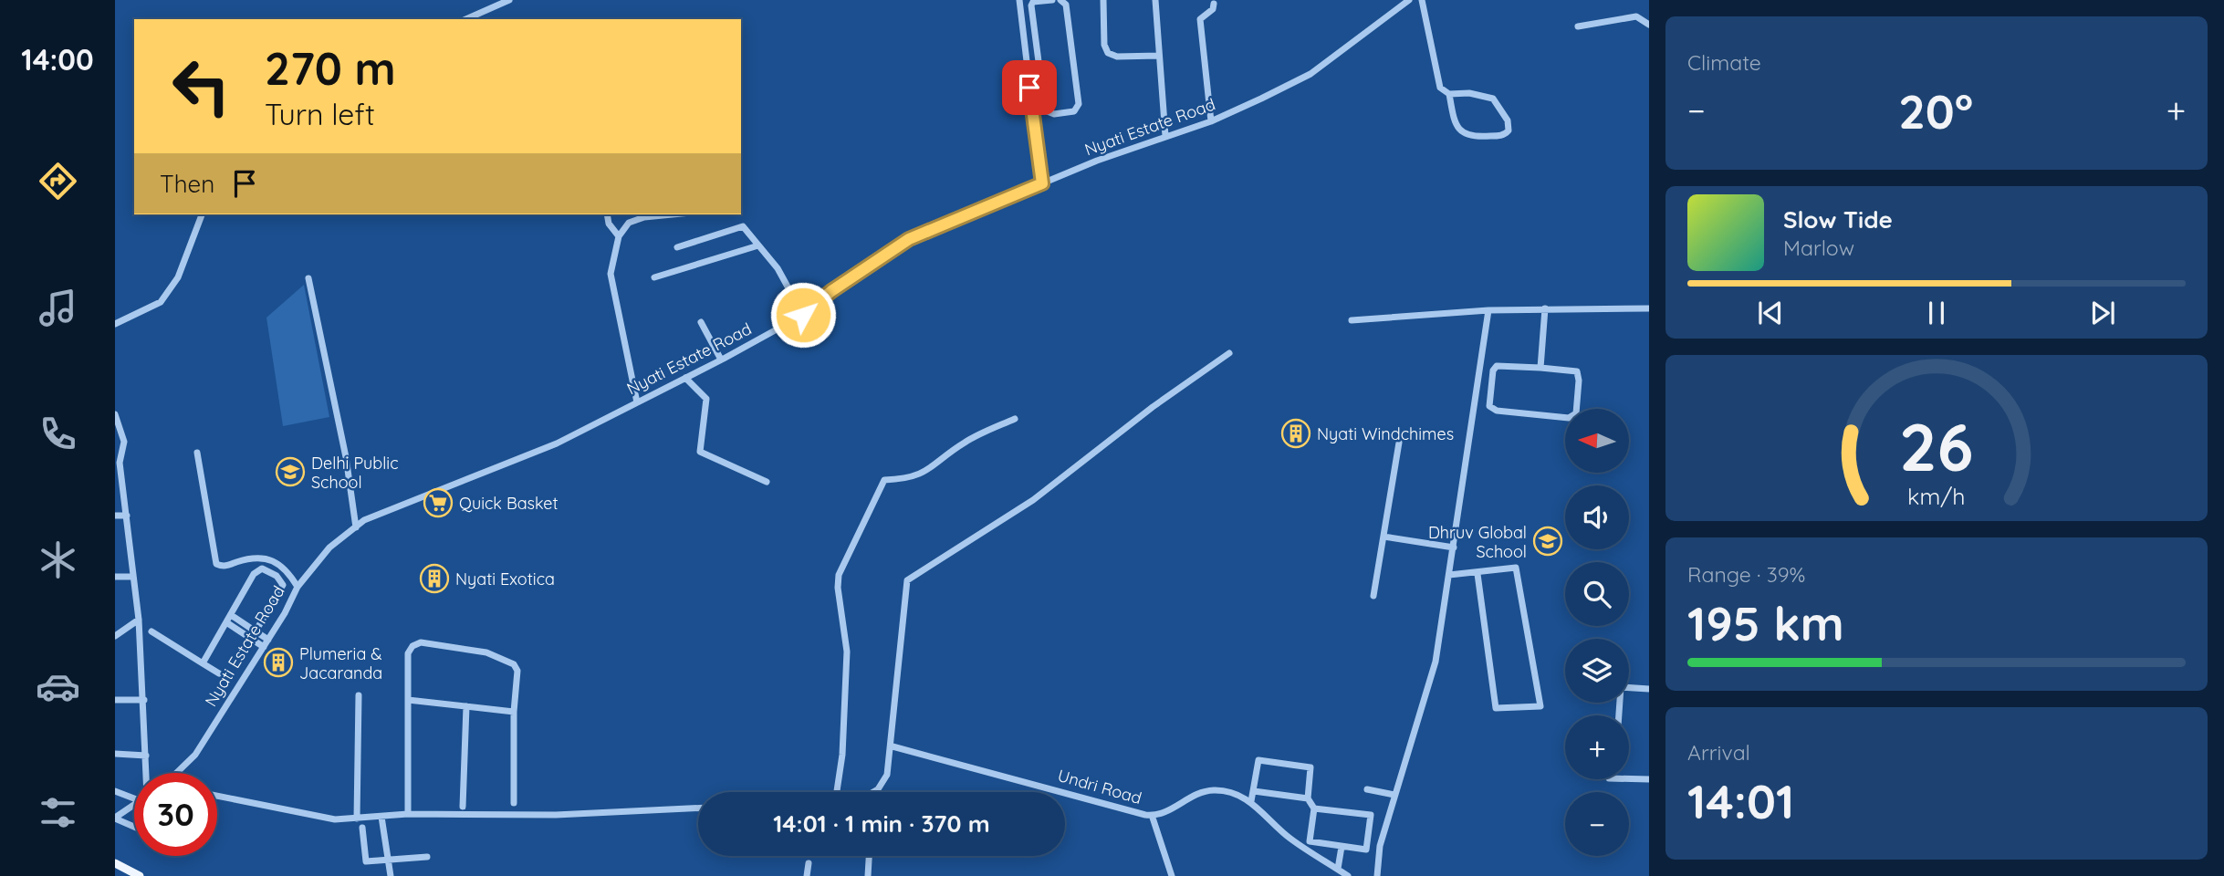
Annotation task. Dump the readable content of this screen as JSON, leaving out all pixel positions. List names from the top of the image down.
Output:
{
  "streets": {
    "street": ["Nyati Estate Road", "Undri Road"]
  },
  "places": {
    "building": ["Nyati Windchimes", "Nyati Exotica", "Plumeria & Jacaranda"],
    "school or university": ["Delhi Public School", "Dhruv Global School"],
    "supermarket": ["Quick Basket"]
  },
  "north": "left",
  "page": {
    "tabs": "14:00",
    "tile": [
      "Climate",
      ["Range · 39%", "195 km"],
      ["Arrival", "14:01"]
    ],
    "turn": ["270 m", "Turn left"],
    "heat": ["−", "20°", "+"],
    "then": "Then",
    "song": ["Slow Tide", "Marlow"],
    "map_buttons": ["+", "−"],
    "limit": "30",
    "trip": "14:01 · 1 min · 370 m",
    "gauge": ["26", "km/h"]
  }
}
